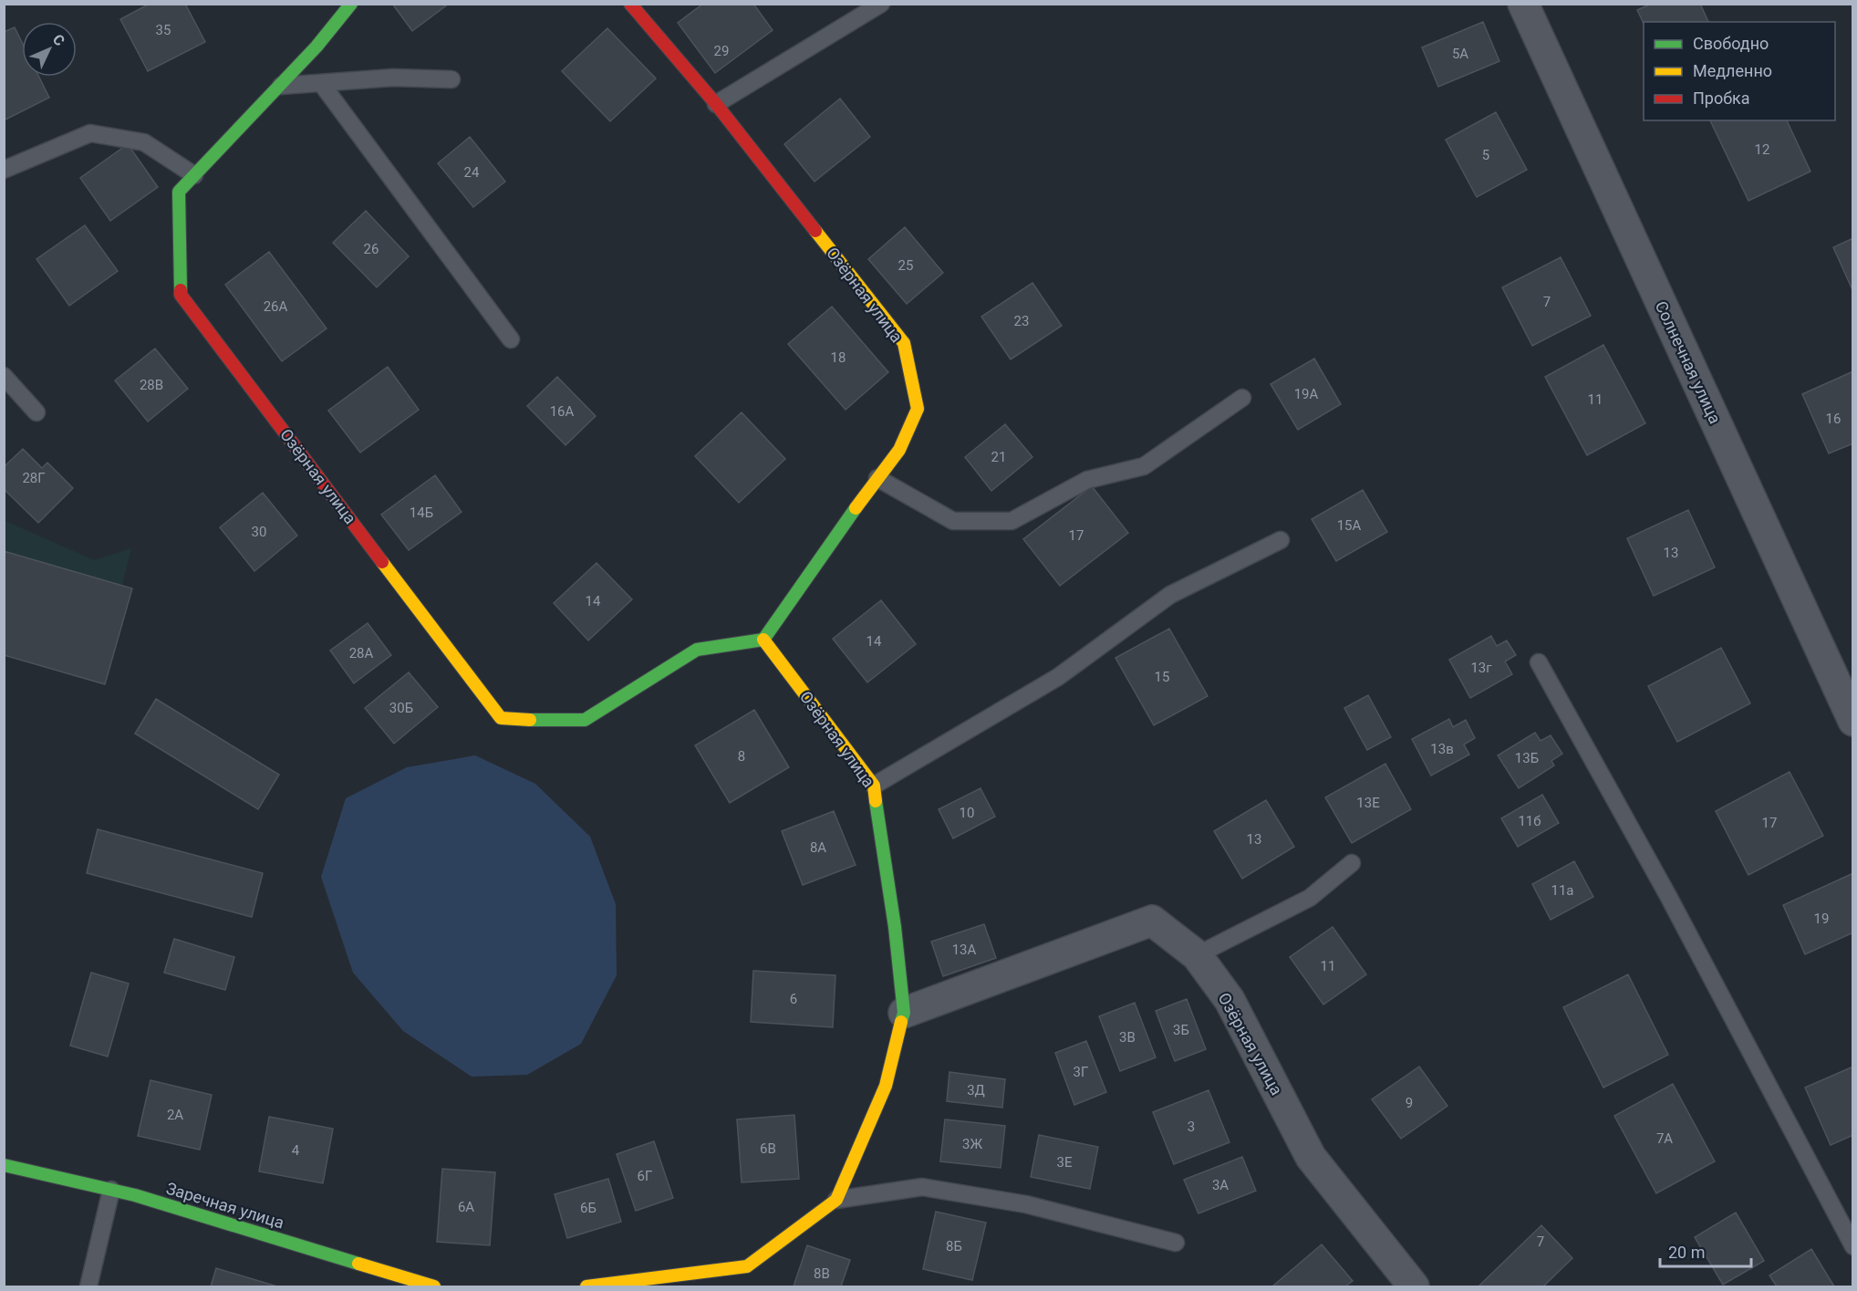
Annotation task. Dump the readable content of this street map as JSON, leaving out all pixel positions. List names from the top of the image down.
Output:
{
  "streets": {
    "street": ["Озёрная улица", "Солнечная улица", "Заречная улица"]
  },
  "house_numbers": [
    "35",
    "29",
    "5А",
    "12",
    "5",
    "24",
    "26",
    "25",
    "7",
    "26А",
    "23",
    "18",
    "28В",
    "19А",
    "11",
    "16А",
    "16",
    "21",
    "28Г",
    "14Б",
    "15А",
    "30",
    "17",
    "13",
    "14",
    "14",
    "28А",
    "13г",
    "15",
    "30Б",
    "13в",
    "8",
    "13Б",
    "13Е",
    "10",
    "11б",
    "17",
    "13",
    "8А",
    "11а",
    "19",
    "13А",
    "11",
    "6",
    "3Б",
    "3В",
    "3Г",
    "3Д",
    "9",
    "2А",
    "3",
    "7А",
    "3Ж",
    "6В",
    "4",
    "3Е",
    "6Г",
    "3А",
    "6А",
    "6Б",
    "7",
    "8Б",
    "8В"
  ],
  "legend": ["Свободно", "Медленно", "Пробка"],
  "scale_bar": "20 m",
  "north": "top right"
}
